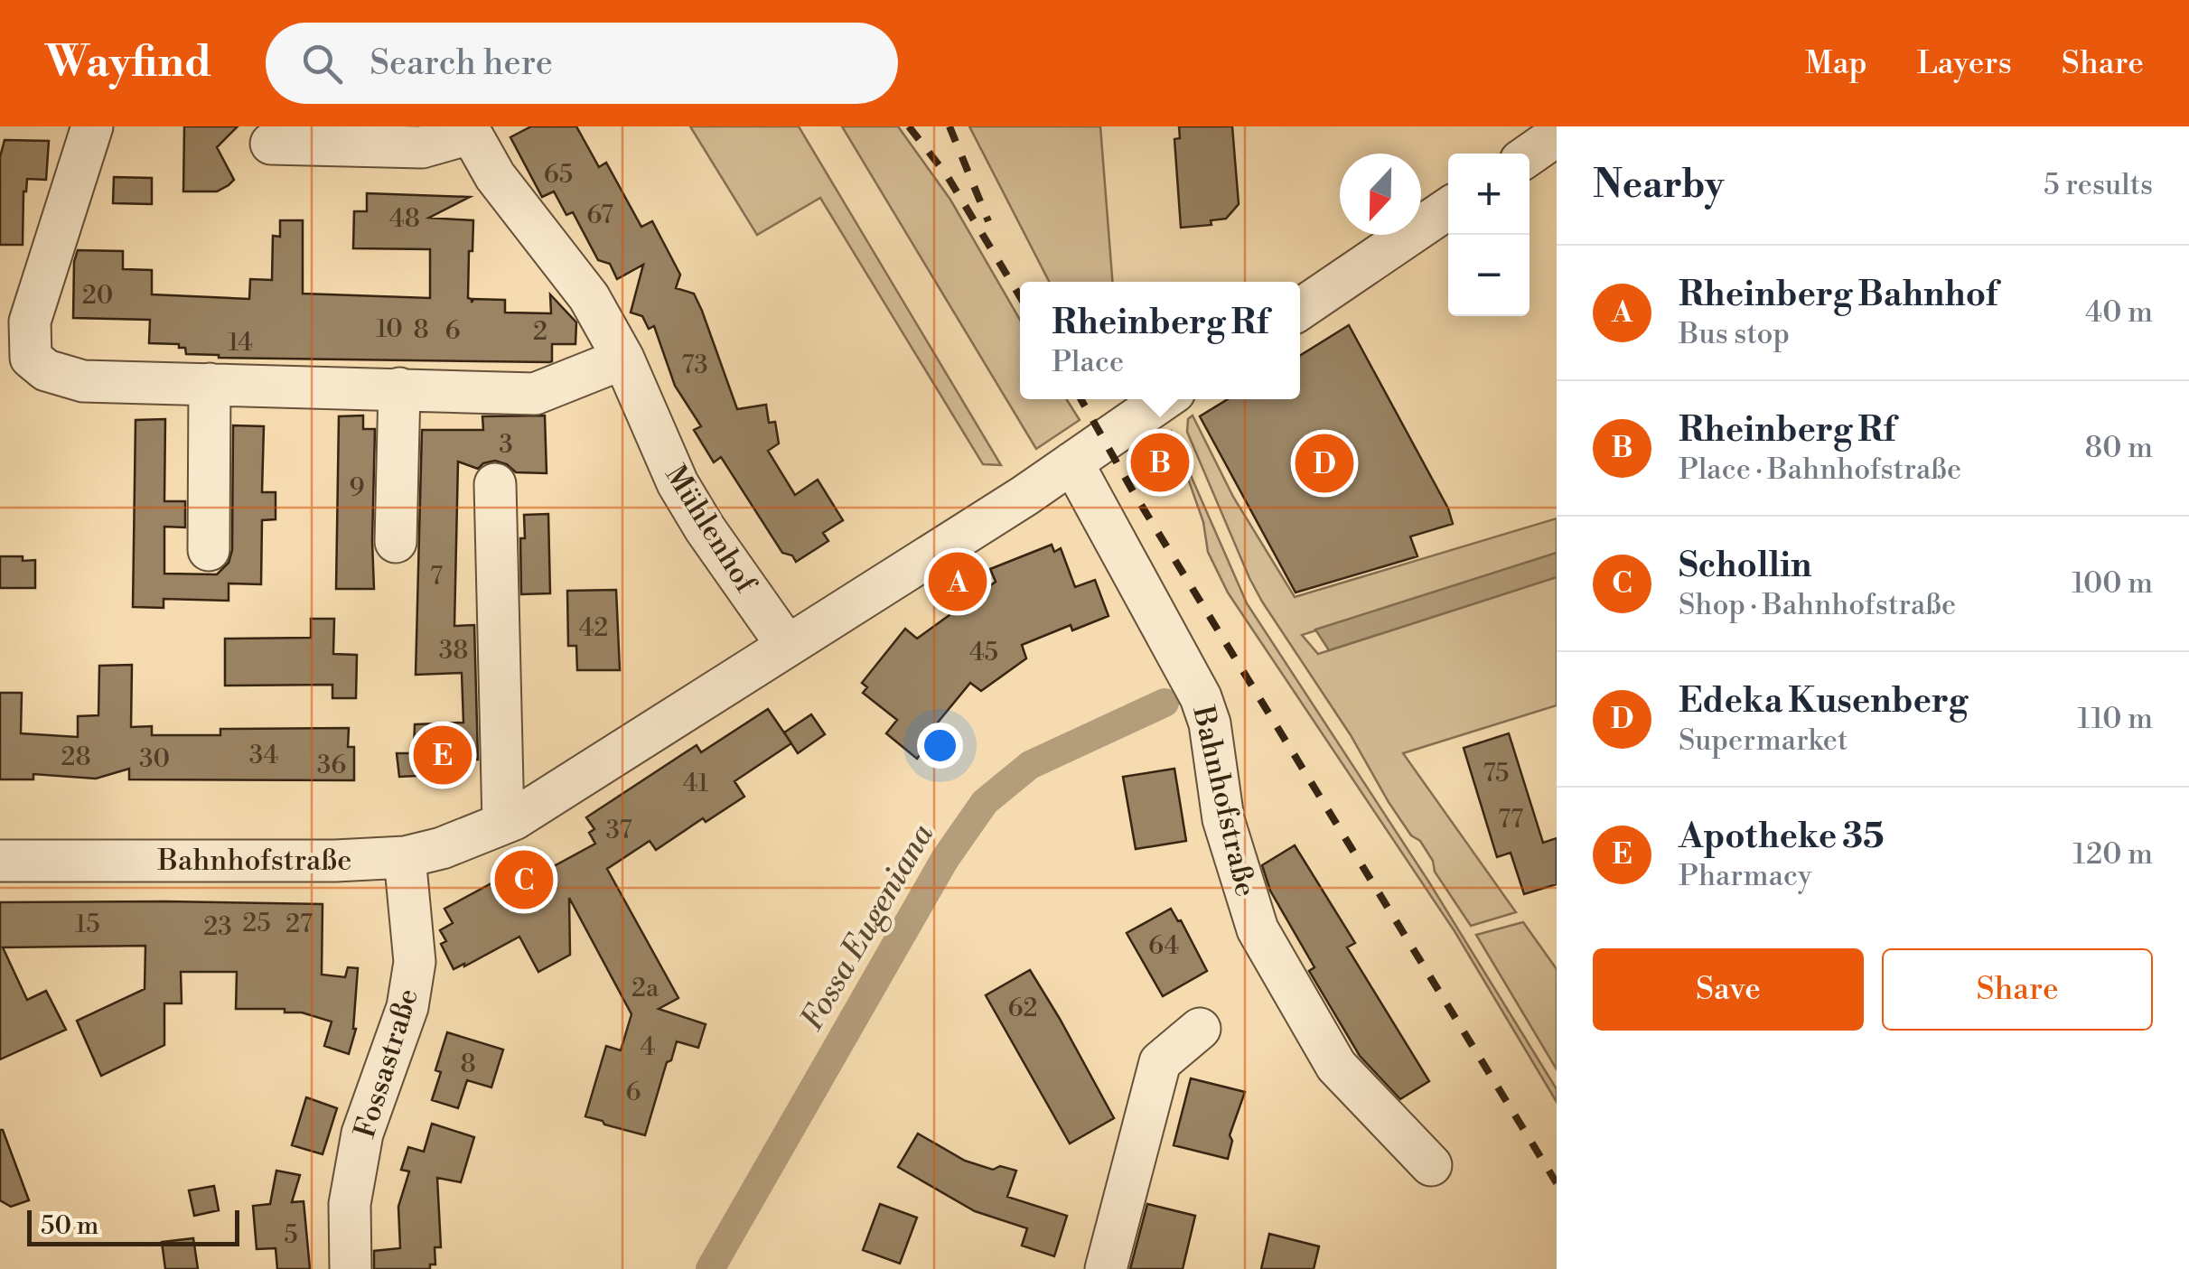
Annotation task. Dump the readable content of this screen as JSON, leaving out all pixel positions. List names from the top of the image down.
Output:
{
  "streets": {
    "street": ["Mühlenhof", "Bahnhofstraße", "Fossastraße"]
  },
  "crossings": [
    ["Mühlenhof", "Bahnhofstraße"],
    ["Bahnhofstraße", "Fossastraße"]
  ],
  "water": ["Fossa Eugeniana"],
  "house_numbers": [
    "65",
    "67",
    "48",
    "20",
    "10",
    "8",
    "6",
    "2",
    "14",
    "73",
    "3",
    "9",
    "7",
    "42",
    "38",
    "45",
    "34",
    "28",
    "30",
    "36",
    "75",
    "41",
    "77",
    "37",
    "25",
    "15",
    "27",
    "23",
    "64",
    "2a",
    "62",
    "4",
    "8",
    "6",
    "5"
  ],
  "scale_bar": "50 m",
  "north": "bottom",
  "page": {
    "header": "Wayfind",
    "search": "Search here",
    "nav": ["Map", "Layers", "Share"],
    "heading": ["Nearby", "5 results"],
    "map_buttons": ["+", "−"],
    "list": [
      {
        "mark": "A",
        "name": "Rheinberg Bahnhof",
        "note": "Bus stop",
        "value": "40 m"
      },
      {
        "mark": "B",
        "name": "Rheinberg Rf",
        "note": "Place · Bahnhofstraße",
        "value": "80 m"
      },
      {
        "mark": "C",
        "name": "Schollin",
        "note": "Shop · Bahnhofstraße",
        "value": "100 m"
      },
      {
        "mark": "D",
        "name": "Edeka Kusenberg",
        "note": "Supermarket",
        "value": "110 m"
      },
      {
        "mark": "E",
        "name": "Apotheke 35",
        "note": "Pharmacy",
        "value": "120 m"
      }
    ],
    "popup": ["Rheinberg Rf", "Place"],
    "pins": [
      "B",
      "D",
      "A",
      "E",
      "C"
    ],
    "buttons": ["Save", "Share"],
    "scale": "50 m"
  }
}
